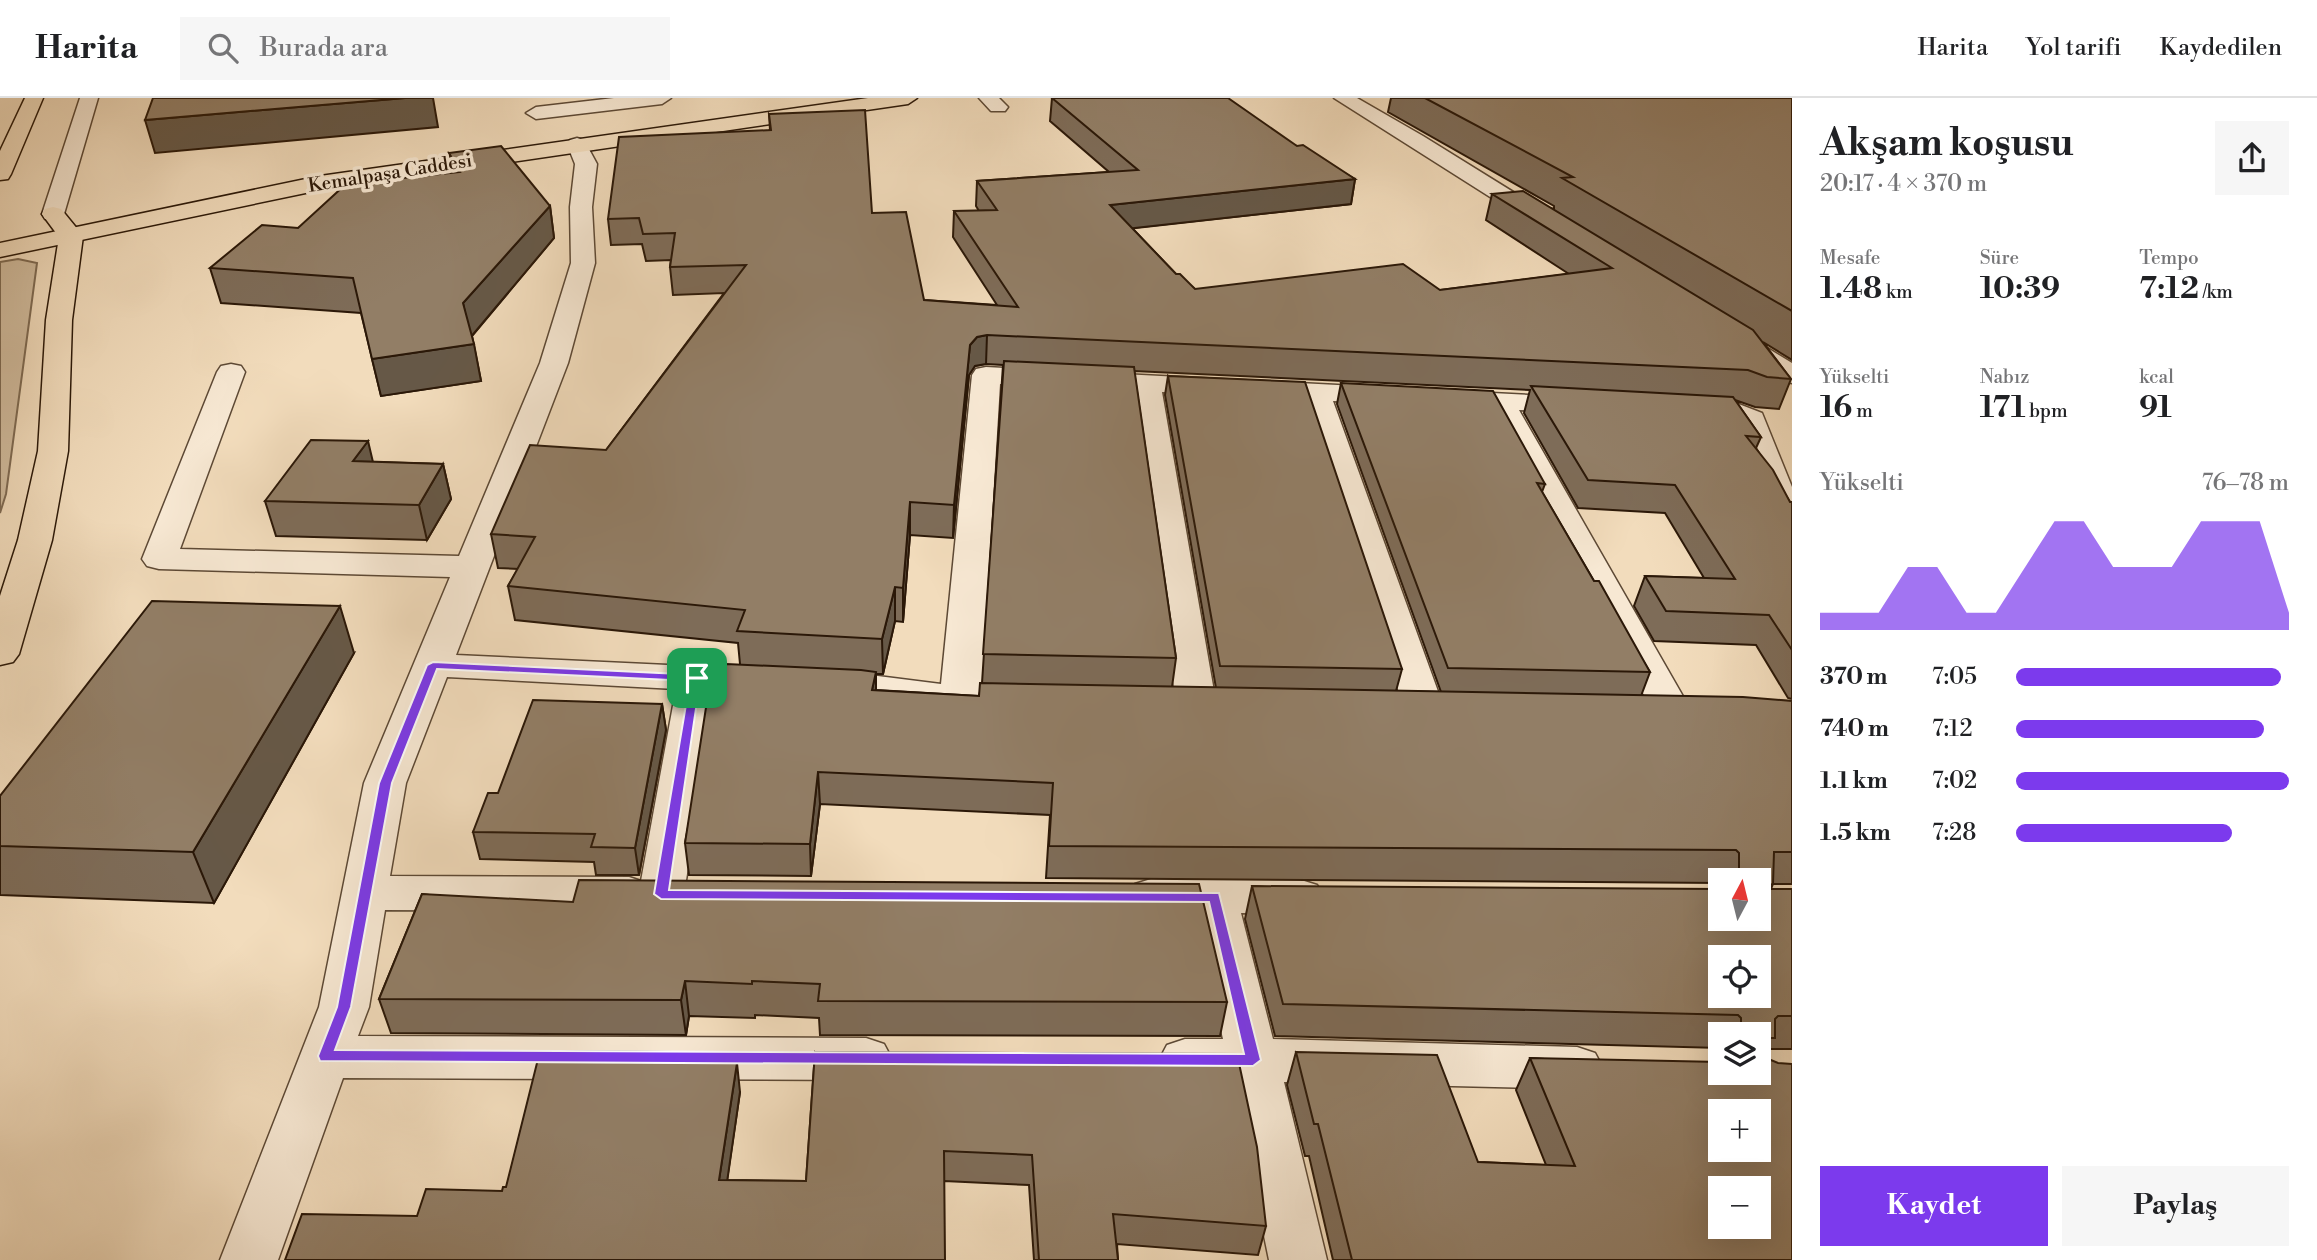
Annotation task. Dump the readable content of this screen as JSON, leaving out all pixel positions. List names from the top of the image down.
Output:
{
  "streets": {
    "main road": ["Kemalpaşa Caddesi"]
  },
  "north": "top",
  "page": {
    "header": "Harita",
    "search": "Burada ara",
    "nav": ["Harita", "Yol tarifi", "Kaydedilen"],
    "heading": ["Akşam koşusu", "20:17 · 4 × 370 m"],
    "stats": [
      ["Mesafe", "1.48 km"],
      ["Süre", "10:39"],
      ["Tempo", "7:12 /km"],
      ["Yükselti", "16 m"],
      ["Nabız", "171 bpm"],
      ["kcal", "91"]
    ],
    "chart": ["Yükselti", "76–78 m"],
    "list": [
      {
        "name": "370 m",
        "note": "7:05"
      },
      {
        "name": "740 m",
        "note": "7:12"
      },
      {
        "name": "1.1 km",
        "note": "7:02"
      },
      {
        "name": "1.5 km",
        "note": "7:28"
      }
    ],
    "map_buttons": ["+", "−"],
    "buttons": ["Kaydet", "Paylaş"]
  }
}
